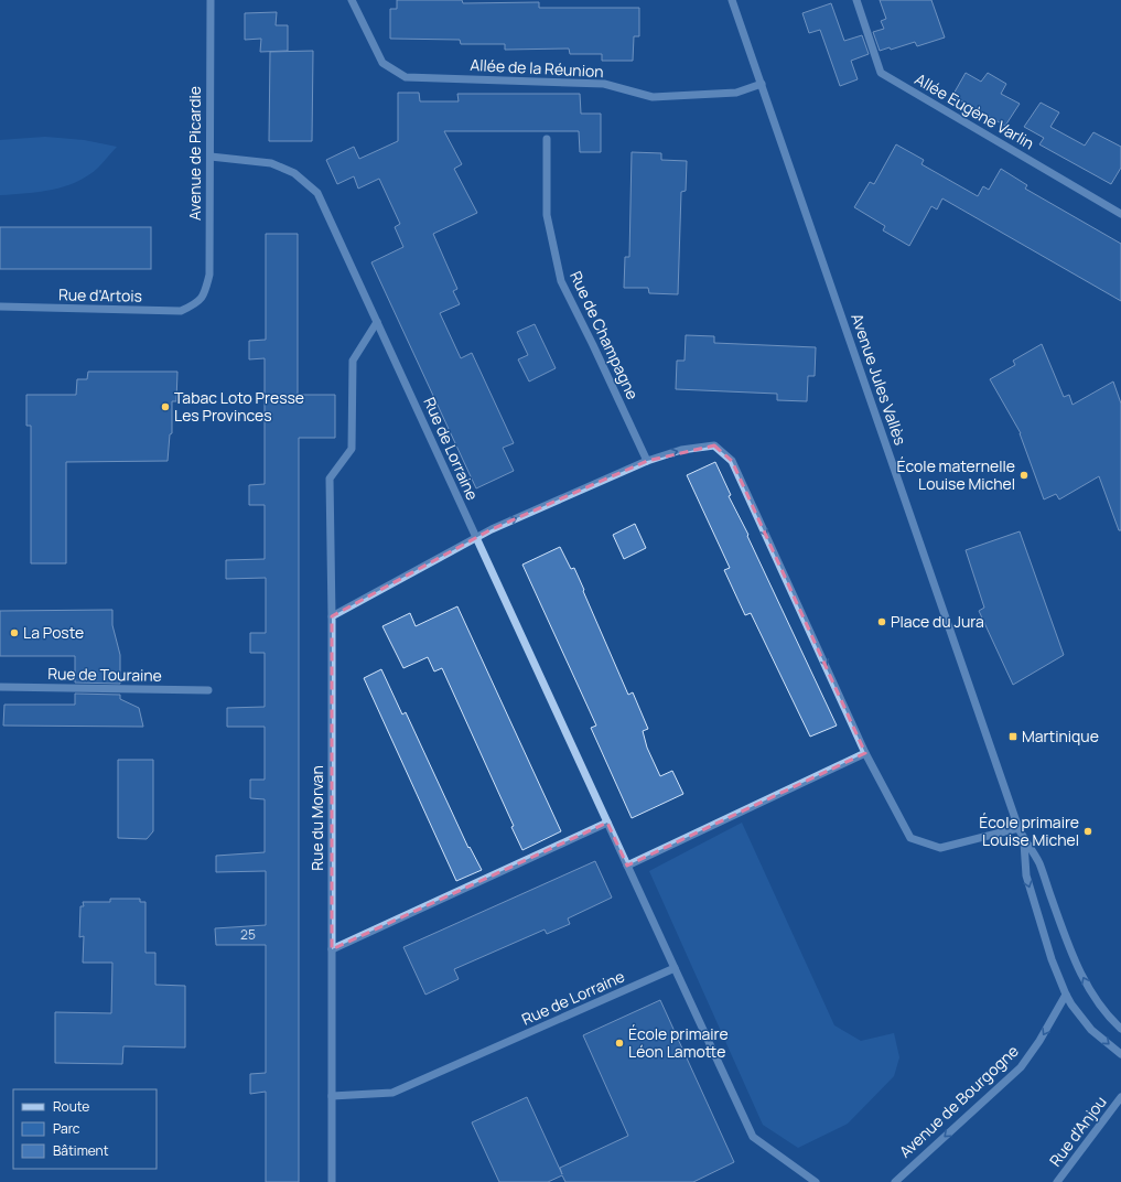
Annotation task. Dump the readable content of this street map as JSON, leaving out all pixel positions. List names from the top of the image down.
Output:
{
  "streets": {
    "street": [
      "Allée de la Réunion",
      "Allée Eugène Varlin",
      "Avenue de Picardie",
      "Rue d'Artois",
      "Rue de Champagne",
      "Avenue Jules Vallès",
      "Rue de Lorraine",
      "Rue de Touraine",
      "Rue du Morvan",
      "Avenue de Bourgogne",
      "Rue d'Anjou"
    ]
  },
  "crossings": [
    ["Allée de la Réunion", "Avenue Jules Vallès"],
    ["Avenue de Picardie", "Rue d'Artois"],
    ["Avenue de Picardie", "Rue de Lorraine"],
    ["Avenue Jules Vallès", "Avenue de Bourgogne"],
    ["Rue de Lorraine", "Rue du Morvan"]
  ],
  "one_way": ["Avenue de Bourgogne"],
  "places": {
    "other": [
      "Tabac Loto Presse Les Provinces",
      "École maternelle Louise Michel",
      "Place du Jura",
      "La Poste",
      "École primaire Louise Michel",
      "École primaire Léon Lamotte"
    ],
    "transit": ["Martinique"]
  },
  "house_numbers": ["25"],
  "legend": ["Route", "Parc", "Bâtiment"]
}
